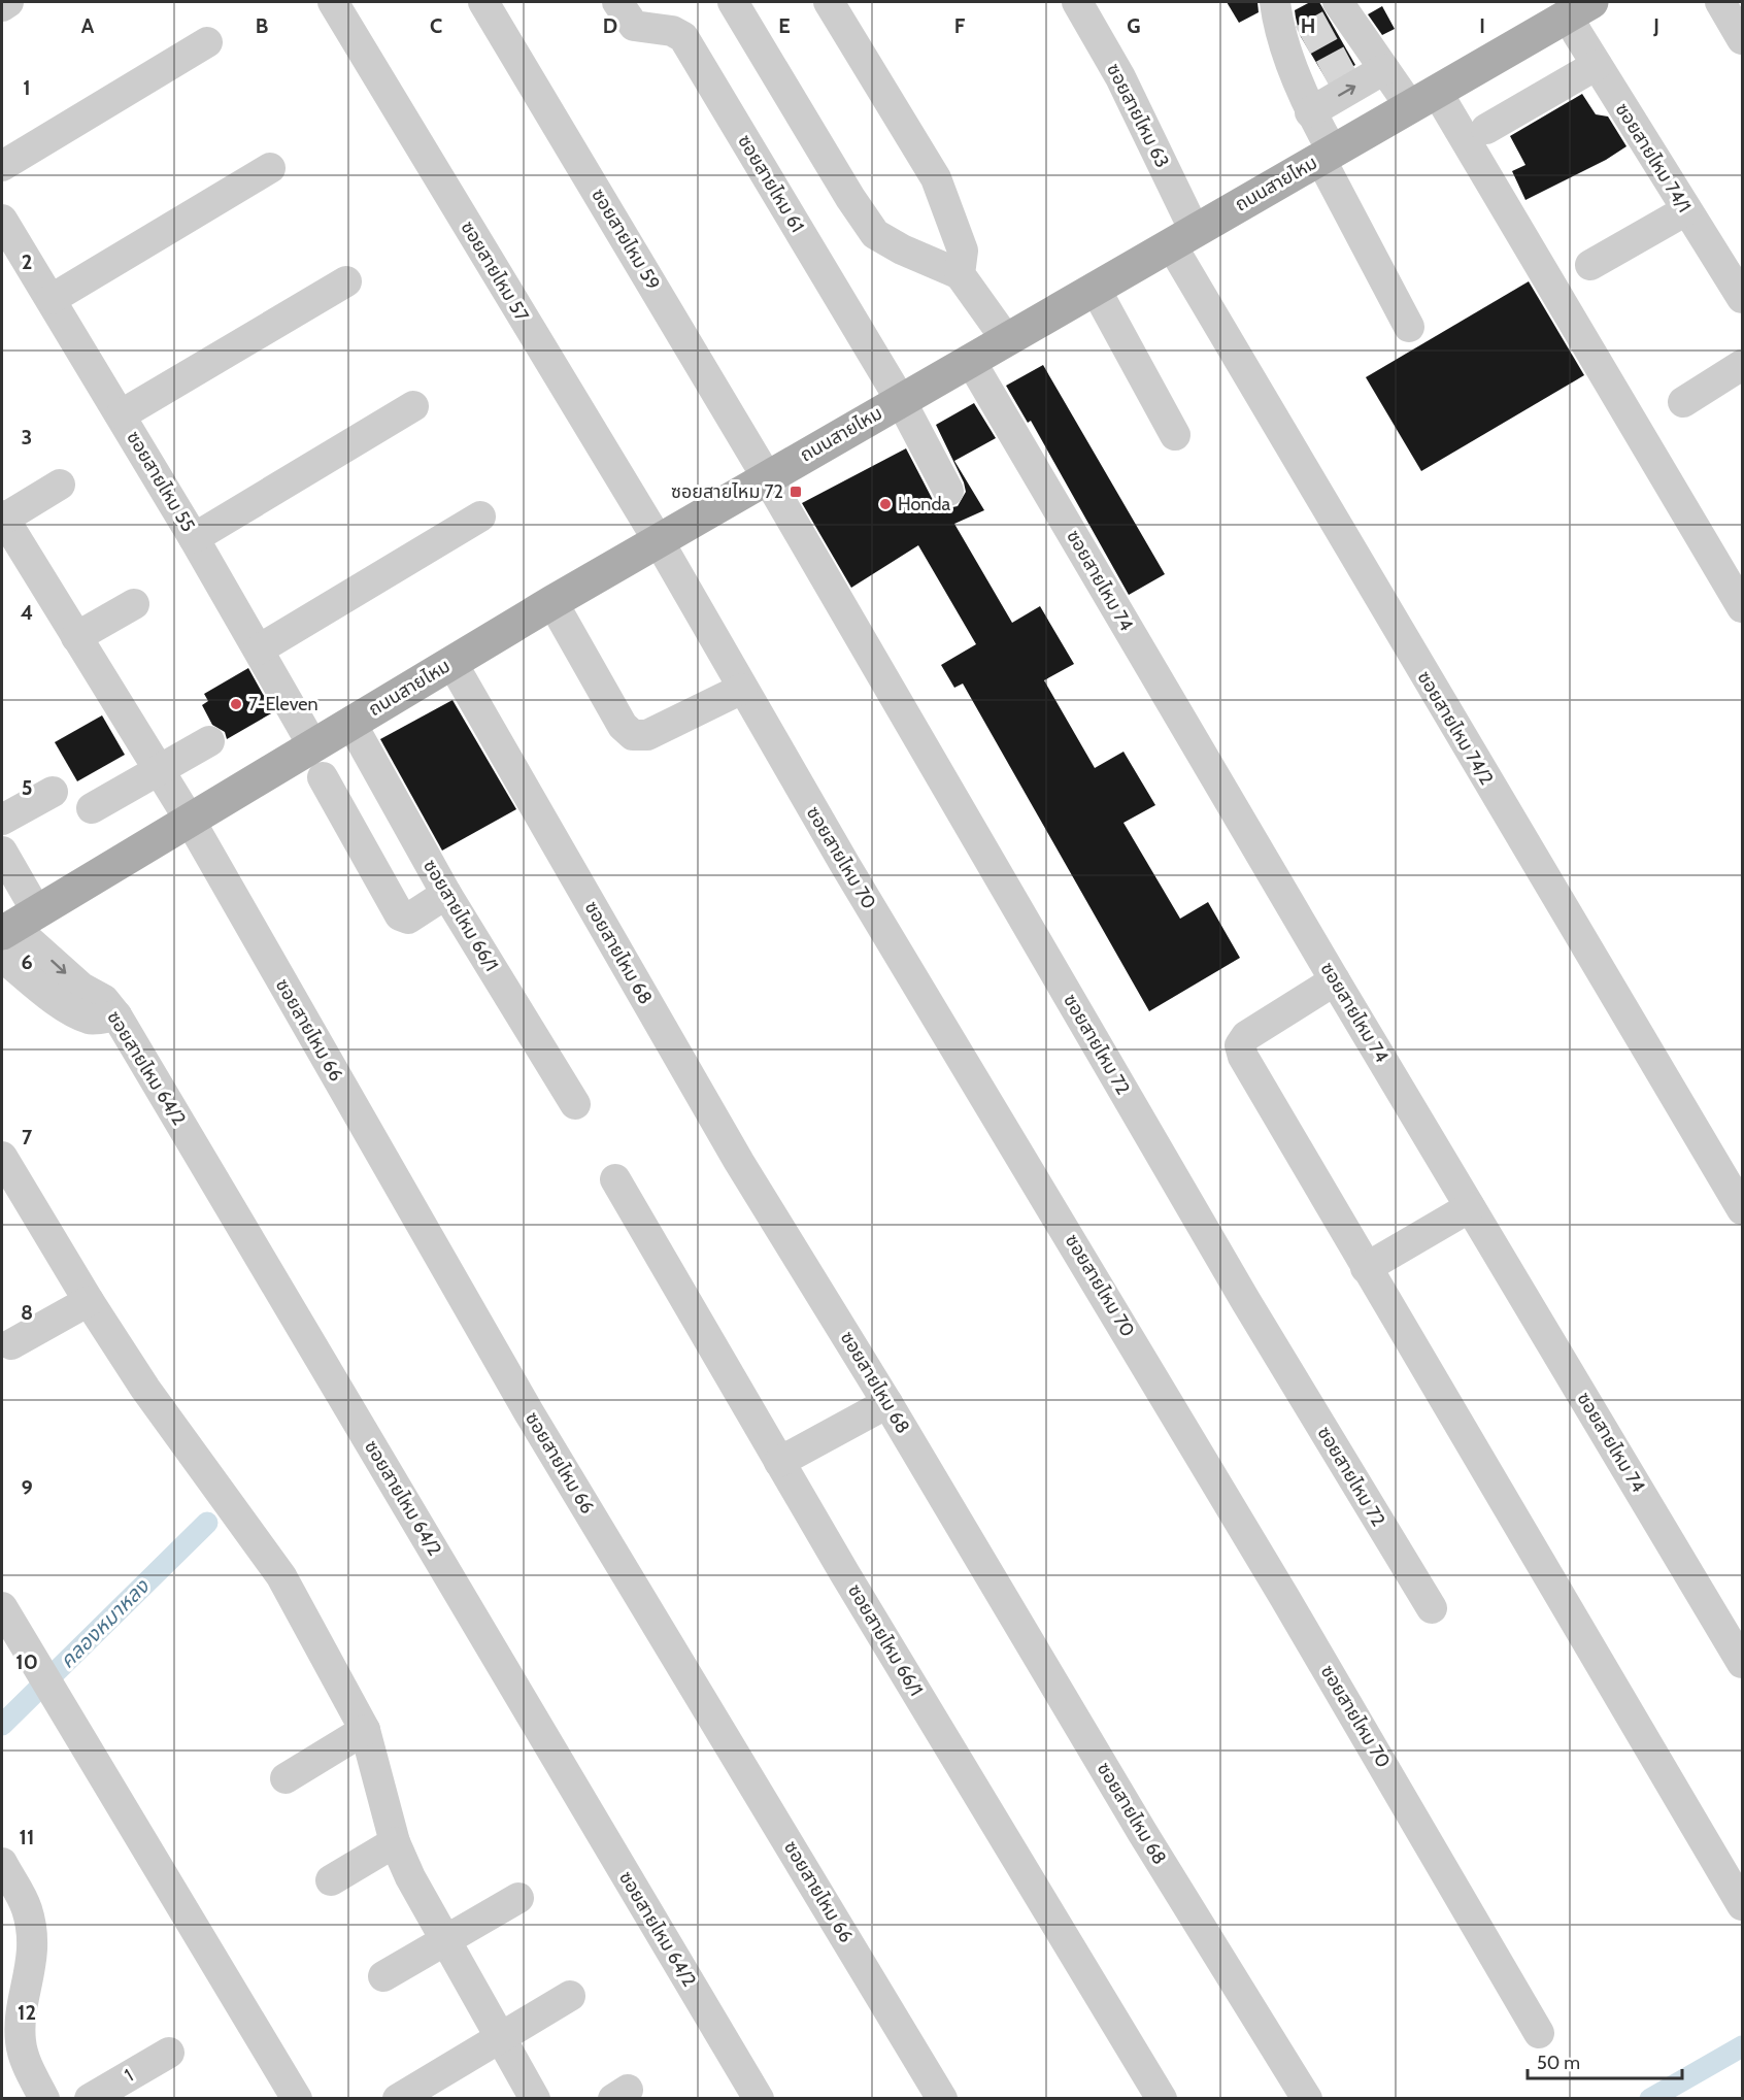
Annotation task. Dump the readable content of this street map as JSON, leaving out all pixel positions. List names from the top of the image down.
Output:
{
  "streets": {
    "main road": ["ถนนสายไหม"],
    "street": [
      "ซอยสายไหม 63",
      "ซอยสายไหม 74/1",
      "ซอยสายไหม 61",
      "ซอยสายไหม 59",
      "ซอยสายไหม 57",
      "ซอยสายไหม 55",
      "ซอยสายไหม 74",
      "ซอยสายไหม 74/2",
      "ซอยสายไหม 70",
      "ซอยสายไหม 66/1",
      "ซอยสายไหม 68",
      "ซอยสายไหม 66",
      "ซอยสายไหม 72",
      "ซอยสายไหม 64/2",
      "1"
    ]
  },
  "crossings": [
    ["ซอยสายไหม 63", "ถนนสายไหม"],
    ["ซอยสายไหม 63", "ซอยสายไหม 74/2"],
    ["ซอยสายไหม 74/1", "ถนนสายไหม"],
    ["ซอยสายไหม 61", "ถนนสายไหม"],
    ["ถนนสายไหม", "ซอยสายไหม 59"],
    ["ถนนสายไหม", "ซอยสายไหม 57"],
    ["ถนนสายไหม", "ซอยสายไหม 55"],
    ["ถนนสายไหม", "ซอยสายไหม 74"],
    ["ถนนสายไหม", "ซอยสายไหม 74/2"],
    ["ถนนสายไหม", "ซอยสายไหม 70"],
    ["ถนนสายไหม", "ซอยสายไหม 66/1"],
    ["ถนนสายไหม", "ซอยสายไหม 68"],
    ["ถนนสายไหม", "ซอยสายไหม 66"],
    ["ถนนสายไหม", "ซอยสายไหม 72"],
    ["ถนนสายไหม", "ซอยสายไหม 64/2"],
    ["ซอยสายไหม 59", "ซอยสายไหม 72"],
    ["ซอยสายไหม 57", "ซอยสายไหม 70"],
    ["ซอยสายไหม 55", "ซอยสายไหม 66/1"]
  ],
  "water": ["คลองหมาหลง"],
  "places": {
    "transit": ["ซอยสายไหม 72"],
    "other": ["Honda", "7-Eleven"]
  },
  "scale_bar": "50 m",
  "grid": {
    "columns": [
      "A",
      "B",
      "C",
      "D",
      "E",
      "F",
      "G",
      "H",
      "I",
      "J"
    ],
    "rows": [
      "1",
      "2",
      "3",
      "4",
      "5",
      "6",
      "7",
      "8",
      "9",
      "10",
      "11",
      "12"
    ]
  }
}
